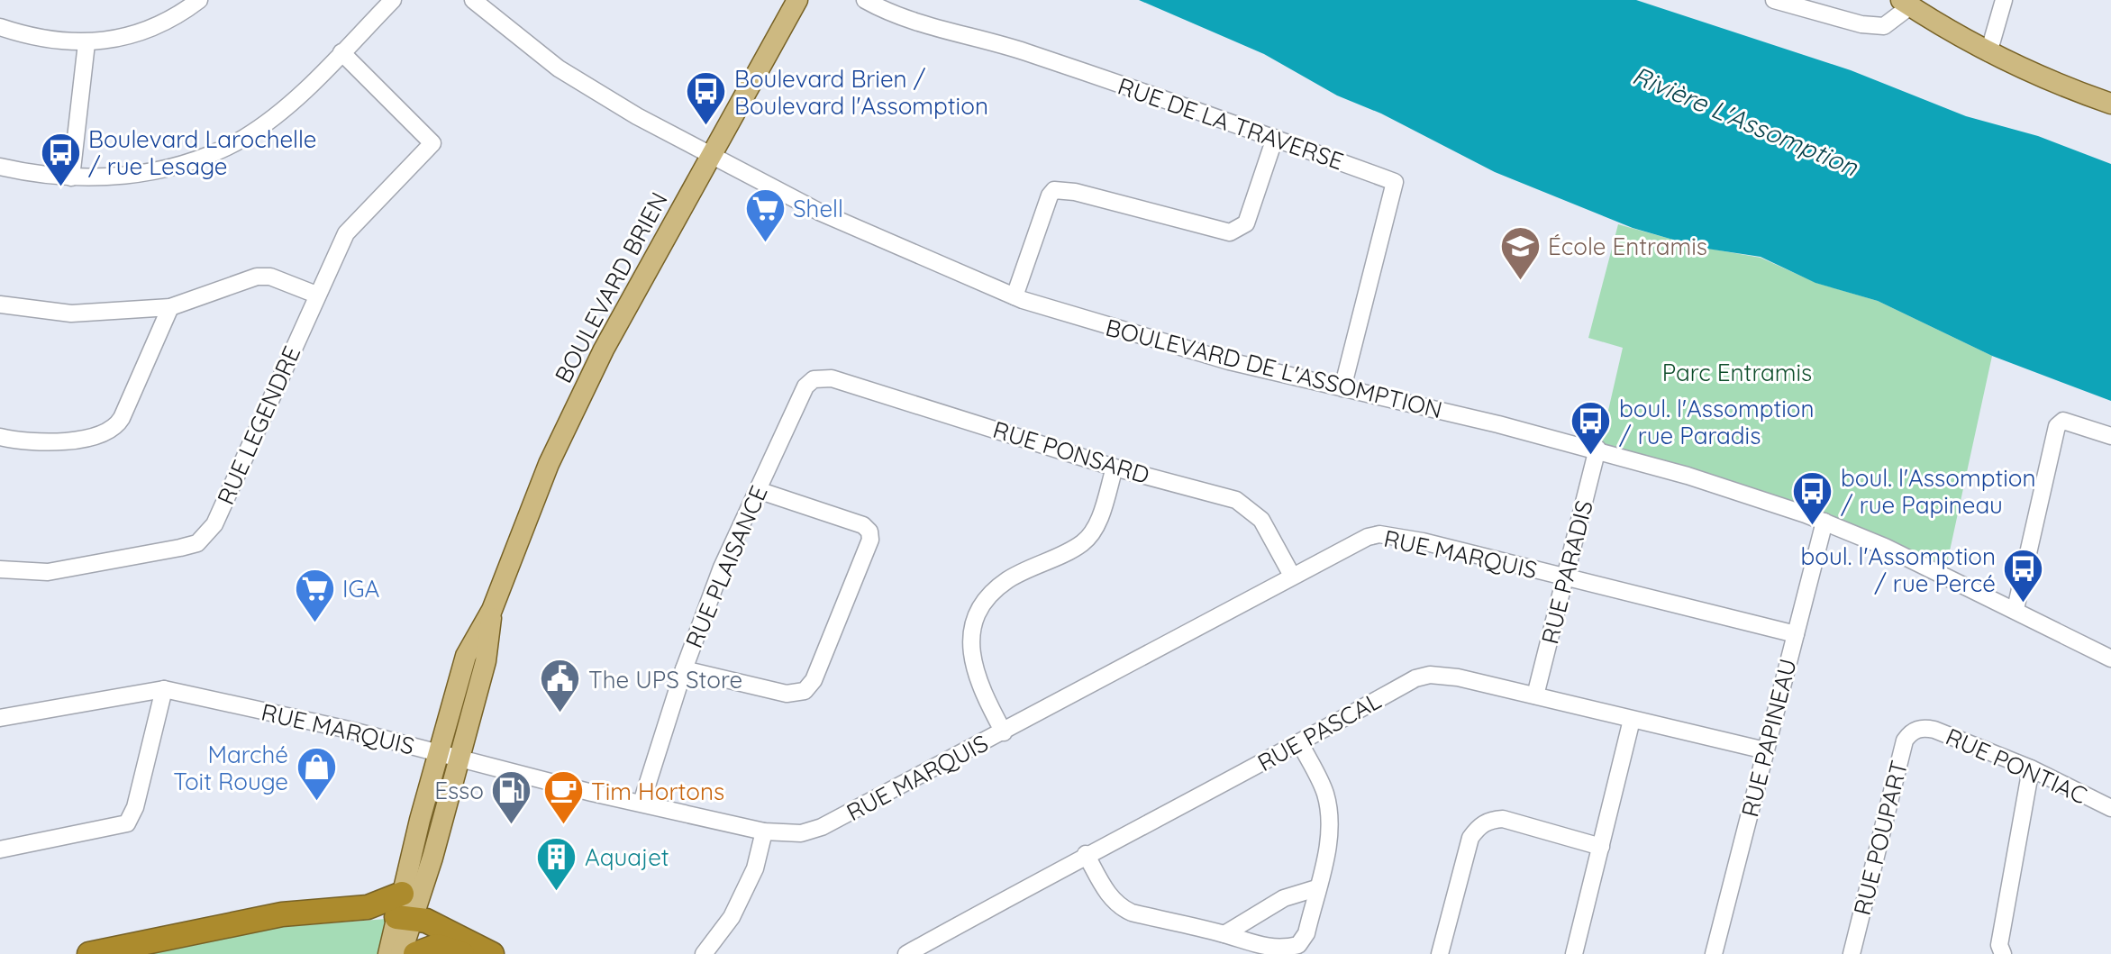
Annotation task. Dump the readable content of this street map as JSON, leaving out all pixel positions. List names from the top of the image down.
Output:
{
  "streets": {
    "main road": ["BOULEVARD BRIEN"],
    "street": [
      "RUE DE LA TRAVERSE",
      "BOULEVARD DE L'ASSOMPTION",
      "RUE LEGENDRE",
      "RUE PONSARD",
      "RUE MARQUIS",
      "RUE PLAISANCE",
      "RUE PARADIS",
      "RUE PASCAL",
      "RUE PAPINEAU",
      "RUE PONTIAC",
      "RUE POUPART"
    ]
  },
  "crossings": [
    ["RUE DE LA TRAVERSE", "BOULEVARD DE L'ASSOMPTION"],
    ["BOULEVARD BRIEN", "BOULEVARD DE L'ASSOMPTION"],
    ["BOULEVARD BRIEN", "RUE MARQUIS"],
    ["BOULEVARD DE L'ASSOMPTION", "RUE PARADIS"],
    ["BOULEVARD DE L'ASSOMPTION", "RUE PAPINEAU"],
    ["RUE PONSARD", "RUE MARQUIS"],
    ["RUE PONSARD", "RUE PLAISANCE"],
    ["RUE MARQUIS", "RUE PLAISANCE"],
    ["RUE MARQUIS", "RUE PARADIS"],
    ["RUE MARQUIS", "RUE PAPINEAU"],
    ["RUE PARADIS", "RUE PASCAL"],
    ["RUE PASCAL", "RUE PAPINEAU"],
    ["RUE PONTIAC", "RUE POUPART"]
  ],
  "water": ["Rivière L'Assomption"],
  "parks": ["Parc Entramis"],
  "places": {
    "bus stop": [
      "Boulevard Brien / Boulevard l'Assomption",
      "Boulevard Larochelle / rue Lesage",
      "boul. l'Assomption / rue Paradis",
      "boul. l'Assomption / rue Papineau",
      "boul. l'Assomption / rue Percé"
    ],
    "supermarket": ["Shell", "IGA"],
    "school or university": ["École Entramis"],
    "public building": ["The UPS Store"],
    "shop": ["Marché Toit Rouge"],
    "fuel station": ["Esso"],
    "cafe": ["Tim Hortons"],
    "building": ["Aquajet"]
  }
}
